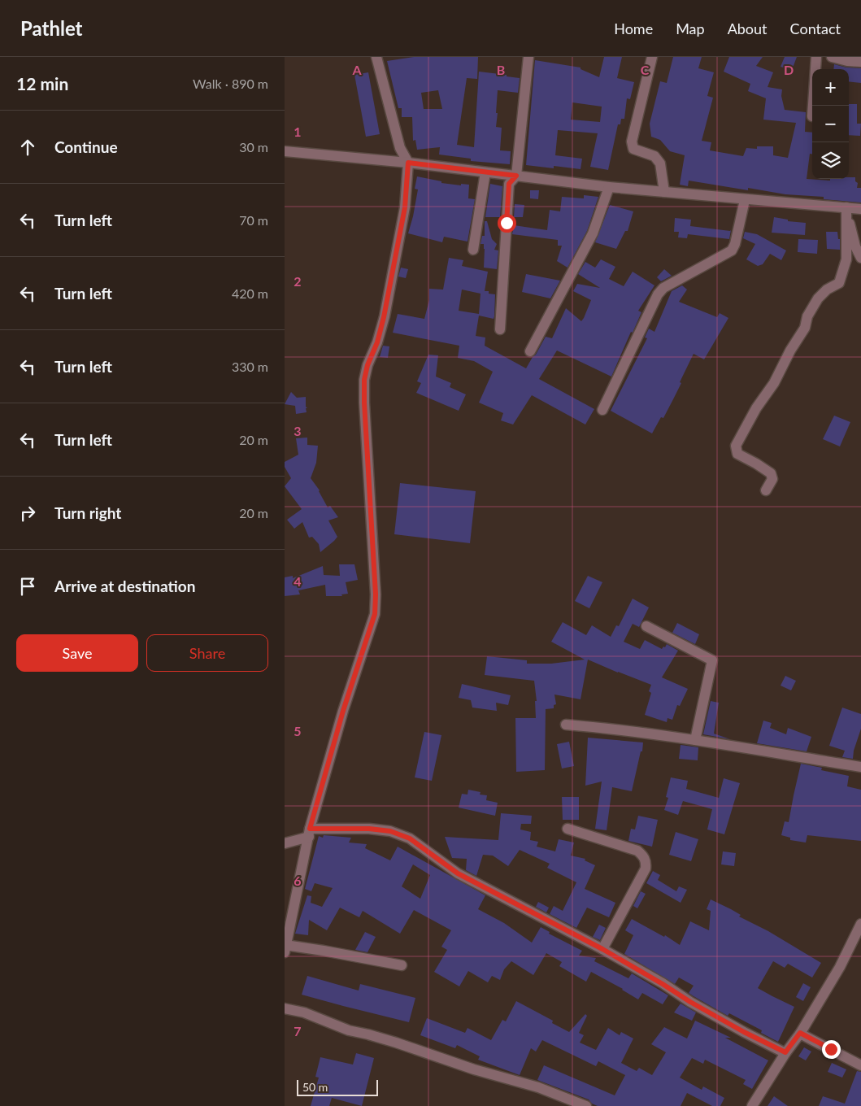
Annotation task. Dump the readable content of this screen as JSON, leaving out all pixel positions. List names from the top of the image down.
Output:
{
  "scale_bar": "50 m",
  "page": {
    "header": "Pathlet",
    "nav": [
      "Home",
      "Map",
      "About",
      "Contact"
    ],
    "heading": ["12 min", "Walk · 890 m"],
    "map_buttons": ["+", "−"],
    "list": [
      ["Continue", "30 m"],
      ["Turn left", "70 m"],
      ["Turn left", "420 m"],
      ["Turn left", "330 m"],
      ["Turn left", "20 m"],
      ["Turn right", "20 m"],
      "Arrive at destination"
    ],
    "buttons": ["Save", "Share"],
    "scale": "50 m"
  },
  "grid": {
    "columns": [
      "A",
      "B",
      "C",
      "D"
    ],
    "rows": [
      "1",
      "2",
      "3",
      "4",
      "5",
      "6",
      "7"
    ]
  }
}
